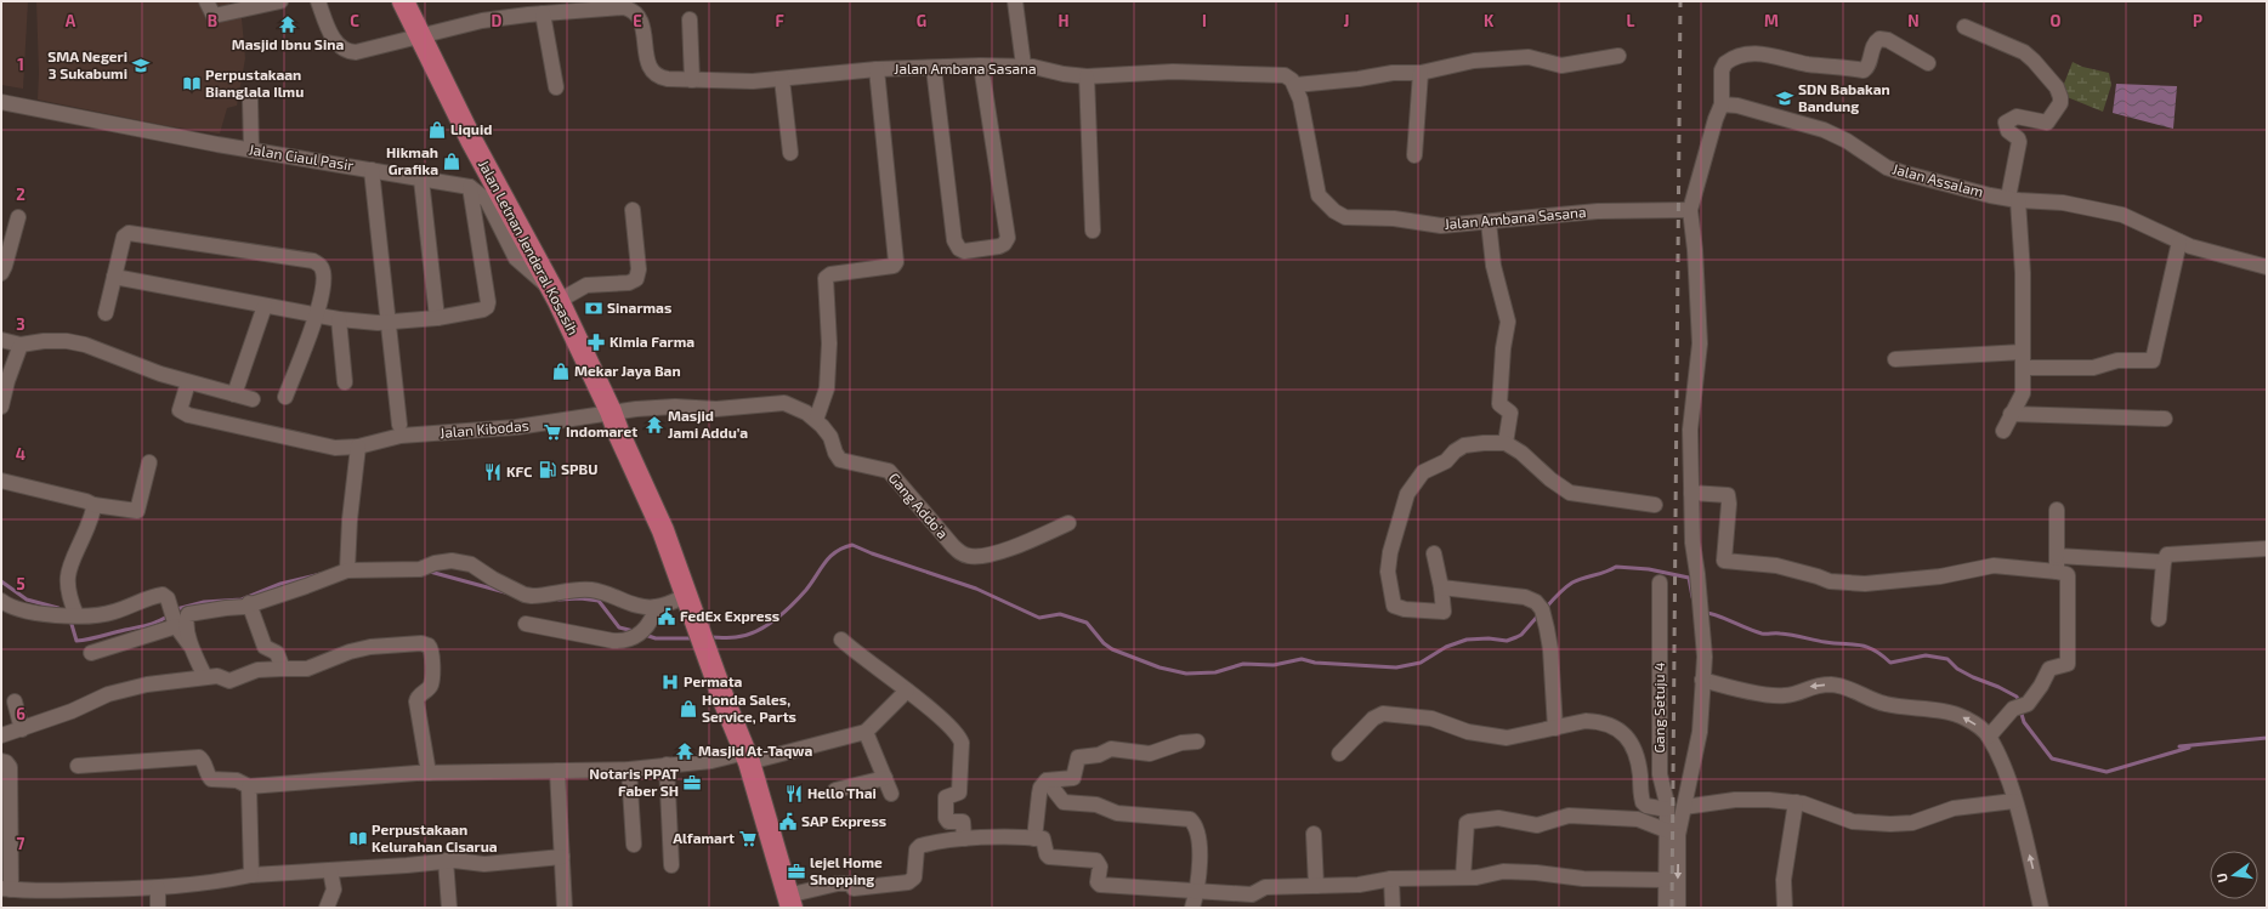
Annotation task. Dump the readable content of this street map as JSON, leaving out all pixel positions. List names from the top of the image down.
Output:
{
  "streets": {
    "highway": ["Jalan Letnan Jenderal Kosasih"],
    "street": [
      "Jalan Ambana Sasana",
      "Jalan Ciaul Pasir",
      "Jalan Assalam",
      "Jalan Kibodas",
      "Gang Addo'a",
      "Gang Setuju 4"
    ]
  },
  "crossings": [
    ["Jalan Ambana Sasana", "Jalan Letnan Jenderal Kosasih"],
    ["Jalan Letnan Jenderal Kosasih", "Jalan Kibodas"],
    ["Jalan Letnan Jenderal Kosasih", "Gang Addo'a"],
    ["Jalan Kibodas", "Gang Addo'a"]
  ],
  "places": {
    "temple": ["Masjid Ibnu Sina", "Masjid Jami Addu’a", "Masjid At-Taqwa"],
    "school or university": ["SMA Negeri 3 Sukabumi", "SDN Babakan Bandung"],
    "library": ["Perpustakaan Bianglala Ilmu", "Perpustakaan Kelurahan Cisarua"],
    "shop": [
      "Liquid",
      "Hikmah Grafika",
      "Mekar Jaya Ban",
      "Honda Sales, Service, Parts"
    ],
    "bank": ["Sinarmas"],
    "pharmacy": ["Kimia Farma"],
    "supermarket": ["Indomaret", "Alfamart"],
    "fuel station": ["SPBU"],
    "restaurant": ["KFC", "Hello Thai"],
    "public building": ["FedEx Express", "SAP Express"],
    "hospital": ["Permata"],
    "office": ["Notaris PPAT Faber SH", "lejel Home Shopping"]
  },
  "north": "left",
  "grid": {
    "columns": [
      "A",
      "B",
      "C",
      "D",
      "E",
      "F",
      "G",
      "H",
      "I",
      "J",
      "K",
      "L",
      "M",
      "N",
      "O",
      "P"
    ],
    "rows": [
      "1",
      "2",
      "3",
      "4",
      "5",
      "6",
      "7"
    ]
  }
}
